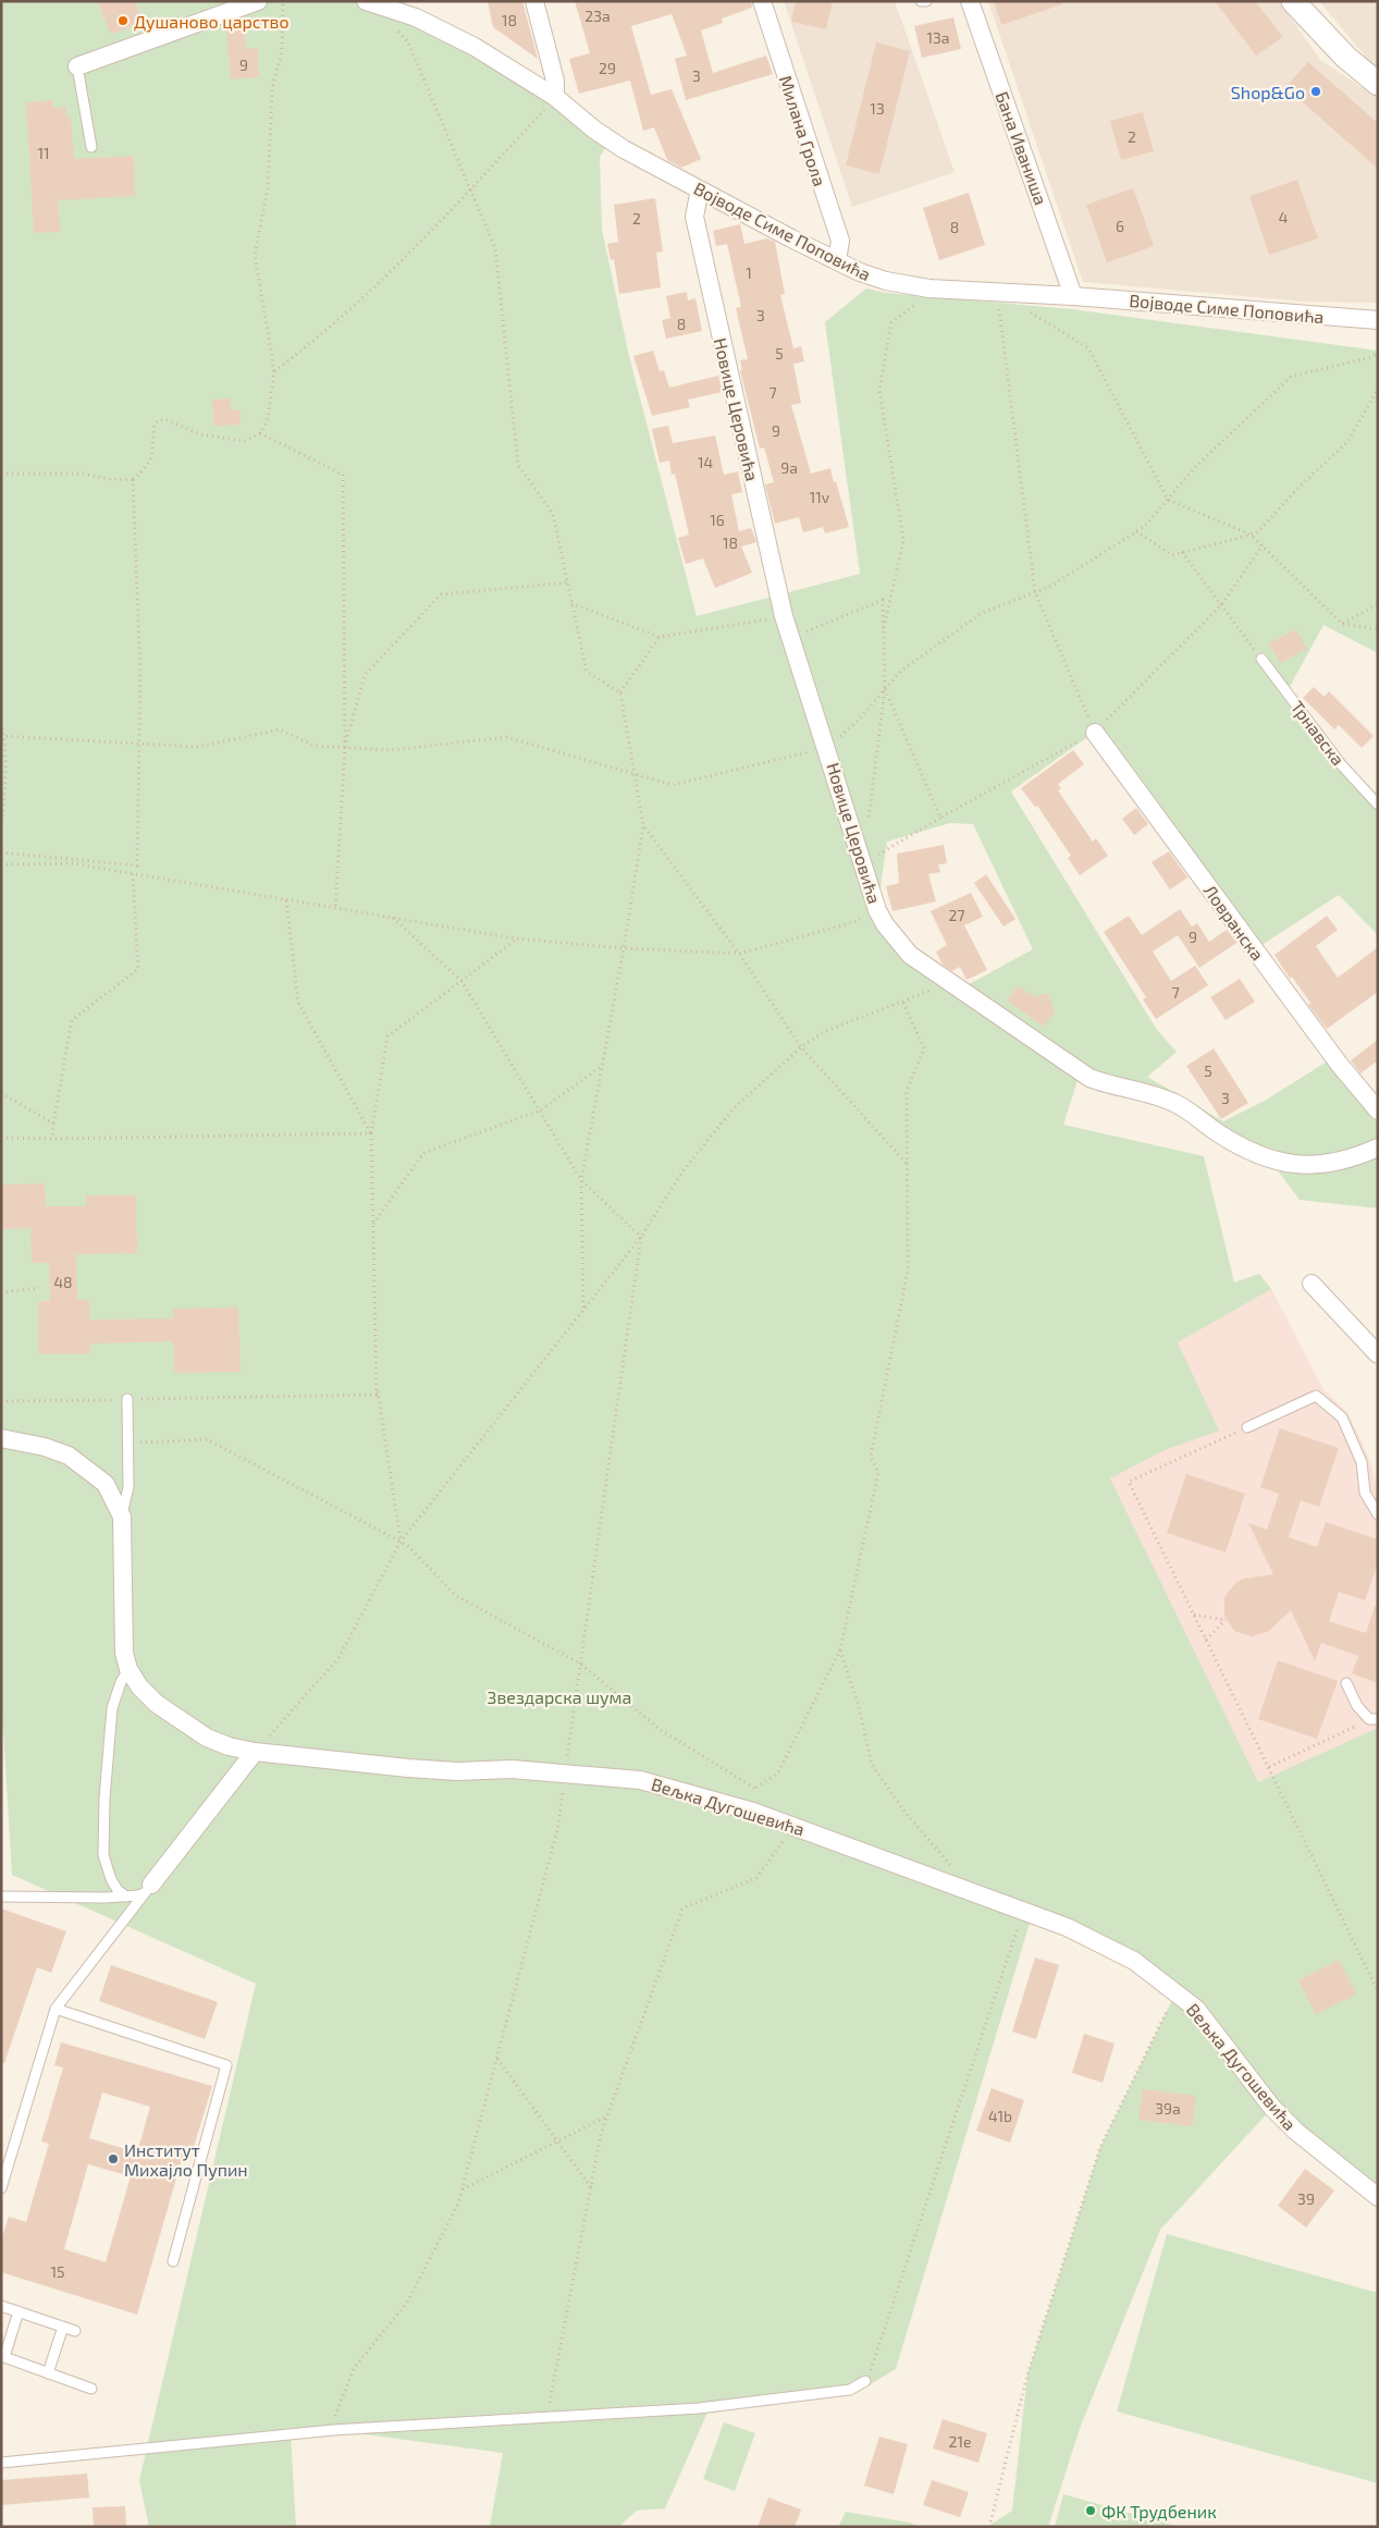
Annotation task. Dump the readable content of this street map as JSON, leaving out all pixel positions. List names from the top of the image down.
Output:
{
  "streets": {
    "street": [
      "Милана Грола",
      "Бана Иваниша",
      "Војводе Симе Поповића",
      "Новице Церовића",
      "Ловранска",
      "Вељка Дугошевића"
    ],
    "lane": ["Трнавска"]
  },
  "crossings": [
    ["Милана Грола", "Војводе Симе Поповића"],
    ["Бана Иваниша", "Војводе Симе Поповића"],
    ["Војводе Симе Поповића", "Новице Церовића"]
  ],
  "parks": ["Звездарска шума"],
  "places": [
    "Душаново царство",
    "Shop&Go",
    "Институт Михајло Пупин",
    "ФК Трудбеник"
  ],
  "house_numbers": [
    "23a",
    "18",
    "13a",
    "9",
    "29",
    "3",
    "13",
    "2",
    "11",
    "4",
    "2",
    "6",
    "8",
    "1",
    "3",
    "8",
    "5",
    "7",
    "9",
    "14",
    "9a",
    "11v",
    "16",
    "18",
    "27",
    "9",
    "7",
    "5",
    "3",
    "48",
    "39a",
    "41b",
    "39",
    "15",
    "21e"
  ]
}
